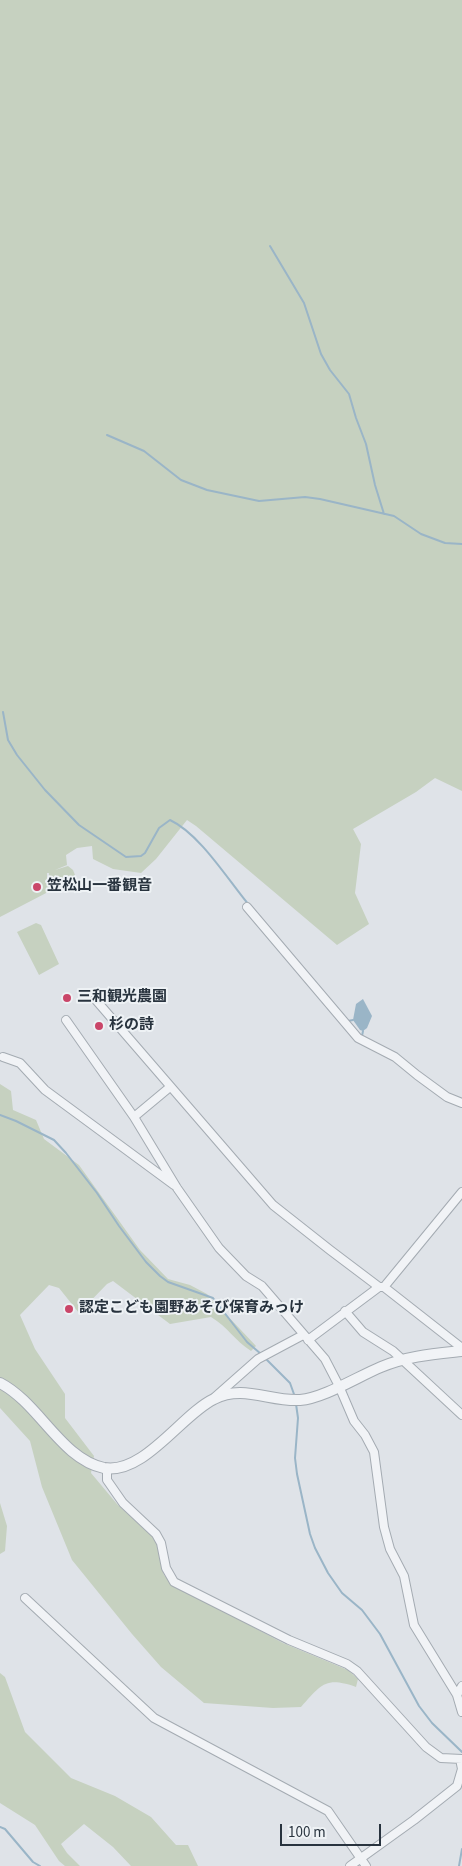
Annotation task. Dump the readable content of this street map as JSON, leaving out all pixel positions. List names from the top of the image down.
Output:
{
  "places": [
    "笠松山一番観音",
    "三和観光農園",
    "杉の詩",
    "認定こども園野あそび保育みっけ"
  ],
  "scale_bar": "100 m"
}
